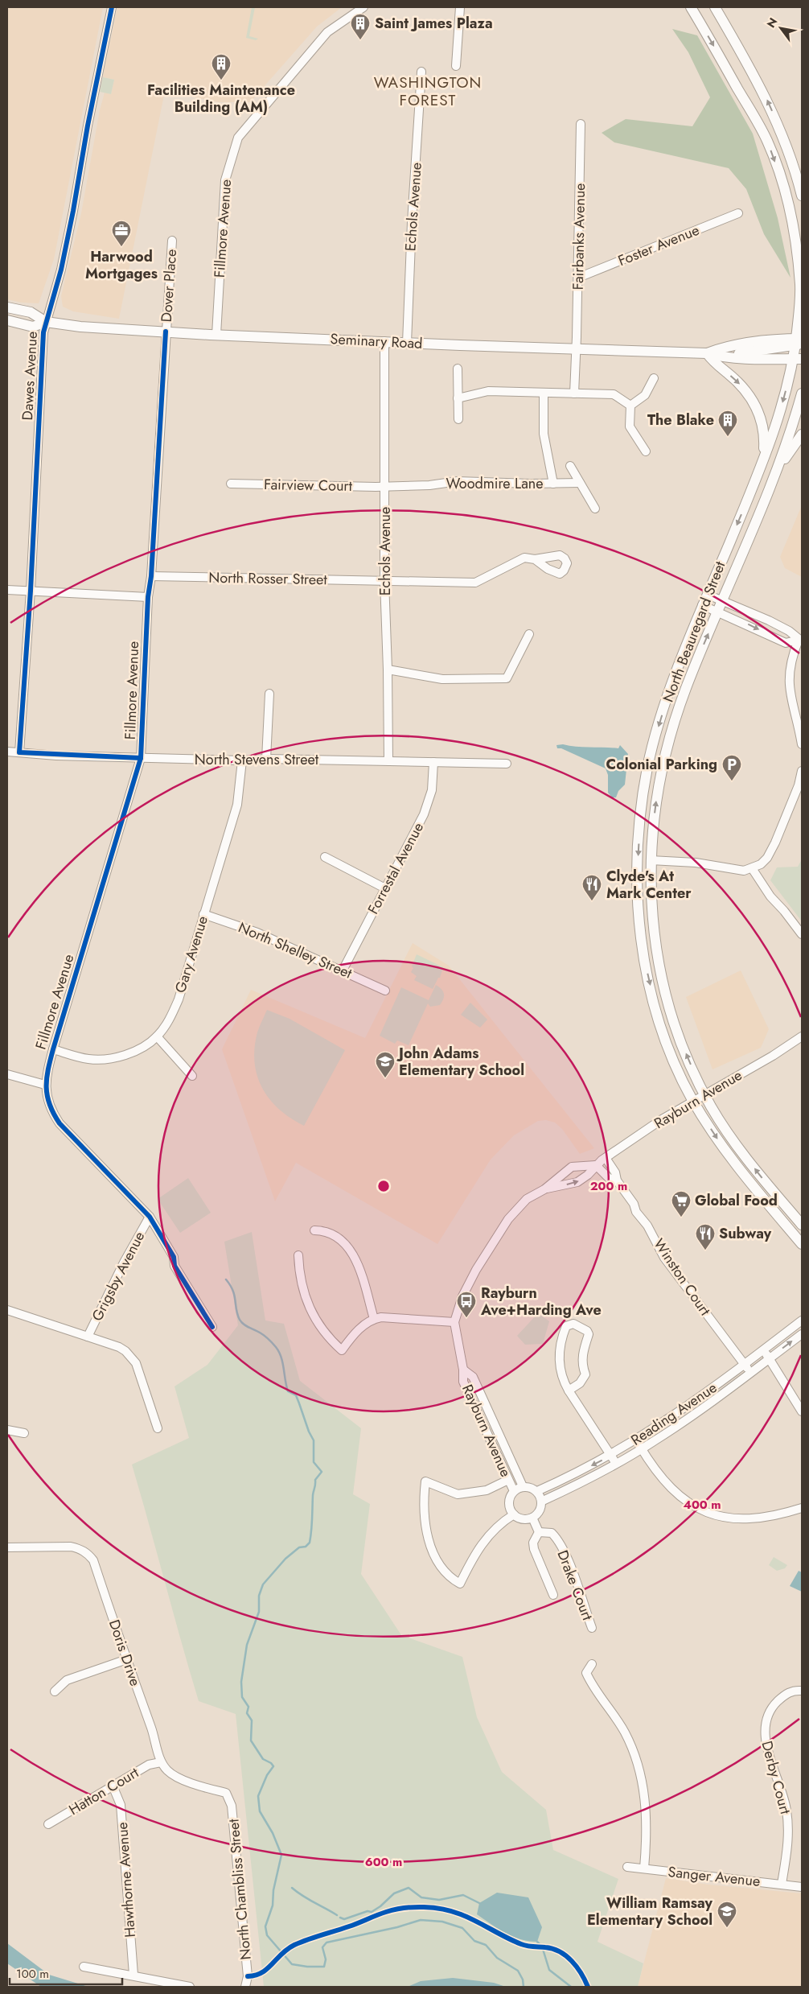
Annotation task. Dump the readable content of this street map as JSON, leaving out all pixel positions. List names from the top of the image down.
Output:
{
  "streets": {
    "main road": ["Seminary Road", "North Beauregard Street"],
    "street": [
      "Echols Avenue",
      "Fillmore Avenue",
      "Fairbanks Avenue",
      "Foster Avenue",
      "Dover Place",
      "Dawes Avenue",
      "Woodmire Lane",
      "Fairview Court",
      "North Rosser Street",
      "North Stevens Street",
      "Forrestal Avenue",
      "North Shelley Street",
      "Gary Avenue",
      "Rayburn Avenue",
      "Grigsby Avenue",
      "Winston Court",
      "Reading Avenue",
      "Drake Court",
      "Doris Drive",
      "Derby Court",
      "Hatton Court",
      "Sanger Avenue",
      "Hawthorne Avenue",
      "North Chambliss Street"
    ]
  },
  "crossings": [
    ["Echols Avenue", "Seminary Road"],
    ["Echols Avenue", "Woodmire Lane"],
    ["Echols Avenue", "Fairview Court"],
    ["Echols Avenue", "North Rosser Street"],
    ["Echols Avenue", "North Stevens Street"],
    ["Fillmore Avenue", "Dover Place"],
    ["Fillmore Avenue", "Seminary Road"],
    ["Fillmore Avenue", "North Rosser Street"],
    ["Fillmore Avenue", "North Stevens Street"],
    ["Fillmore Avenue", "Gary Avenue"],
    ["Fairbanks Avenue", "Foster Avenue"],
    ["Fairbanks Avenue", "Seminary Road"],
    ["Dover Place", "Seminary Road"],
    ["Seminary Road", "Dawes Avenue"],
    ["Seminary Road", "North Beauregard Street"],
    ["Dawes Avenue", "North Stevens Street"],
    ["Woodmire Lane", "Fairview Court"],
    ["North Beauregard Street", "Rayburn Avenue"],
    ["North Stevens Street", "Forrestal Avenue"],
    ["North Stevens Street", "Gary Avenue"],
    ["Forrestal Avenue", "North Shelley Street"],
    ["North Shelley Street", "Gary Avenue"],
    ["Rayburn Avenue", "Winston Court"],
    ["Rayburn Avenue", "Reading Avenue"],
    ["Winston Court", "Reading Avenue"],
    ["Doris Drive", "Hatton Court"],
    ["Doris Drive", "North Chambliss Street"],
    ["Derby Court", "Sanger Avenue"],
    ["Hatton Court", "Hawthorne Avenue"]
  ],
  "districts": ["WASHINGTON FOREST"],
  "places": {
    "building": ["Saint James Plaza", "Facilities Maintenance Building (AM)", "The Blake"],
    "office": ["Harwood Mortgages"],
    "parking": ["Colonial Parking"],
    "restaurant": ["Clyde's At Mark Center", "Subway"],
    "school or university": ["John Adams Elementary School", "William Ramsay Elementary School"],
    "supermarket": ["Global Food"],
    "bus stop": ["Rayburn Ave+Harding Ave"]
  },
  "scale_bar": "100 m",
  "north": "top left",
  "rings": ["200 m", "400 m", "600 m"]
}
